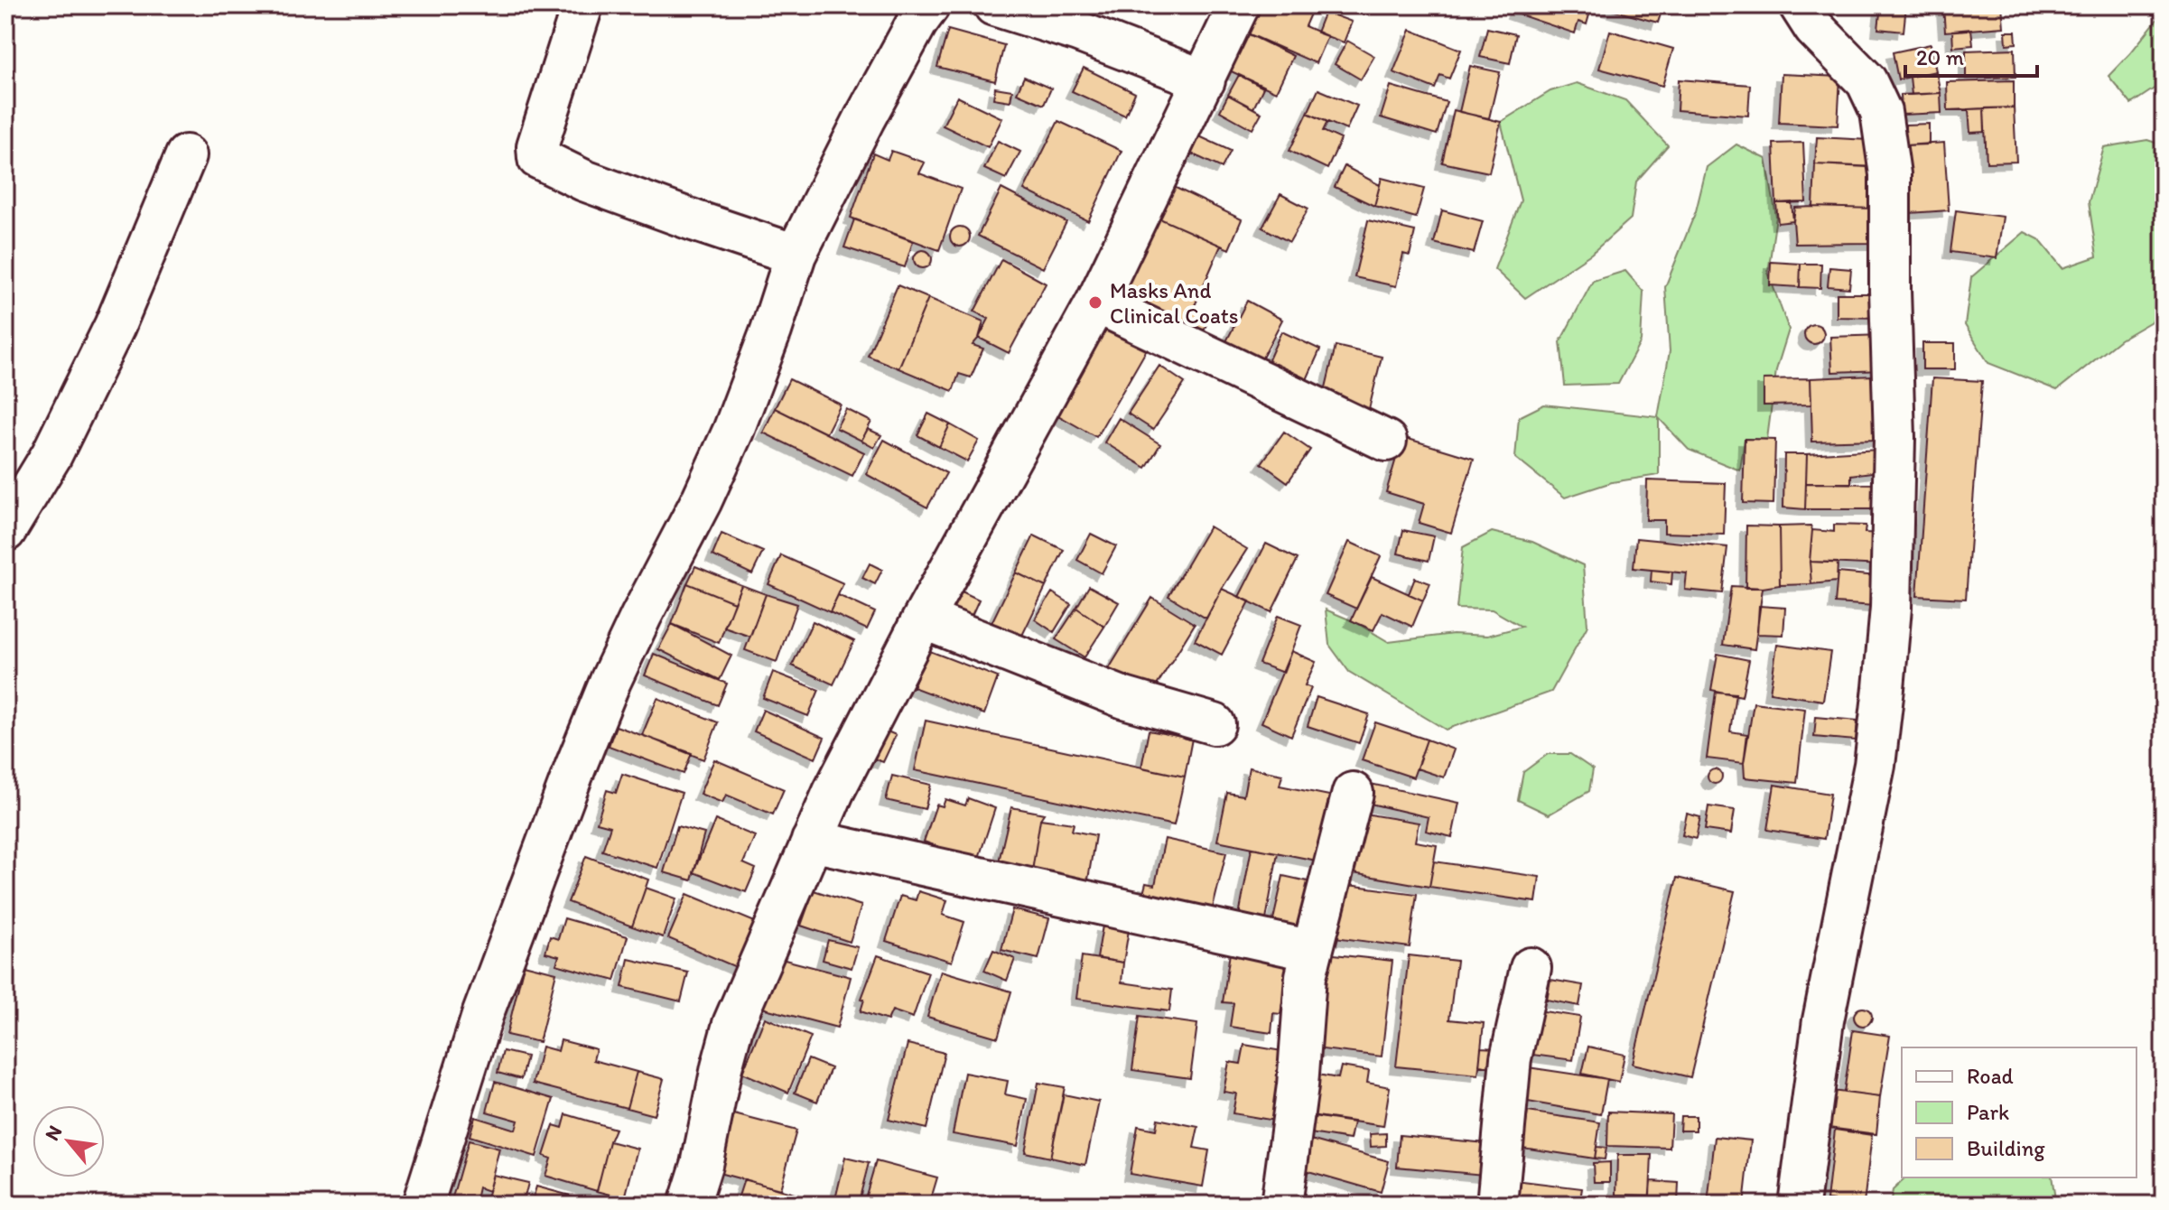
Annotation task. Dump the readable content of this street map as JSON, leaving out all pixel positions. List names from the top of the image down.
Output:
{
  "places": ["Masks And Clinical Coats"],
  "legend": ["Road", "Park", "Building"],
  "scale_bar": "20 m",
  "north": "top left"
}
